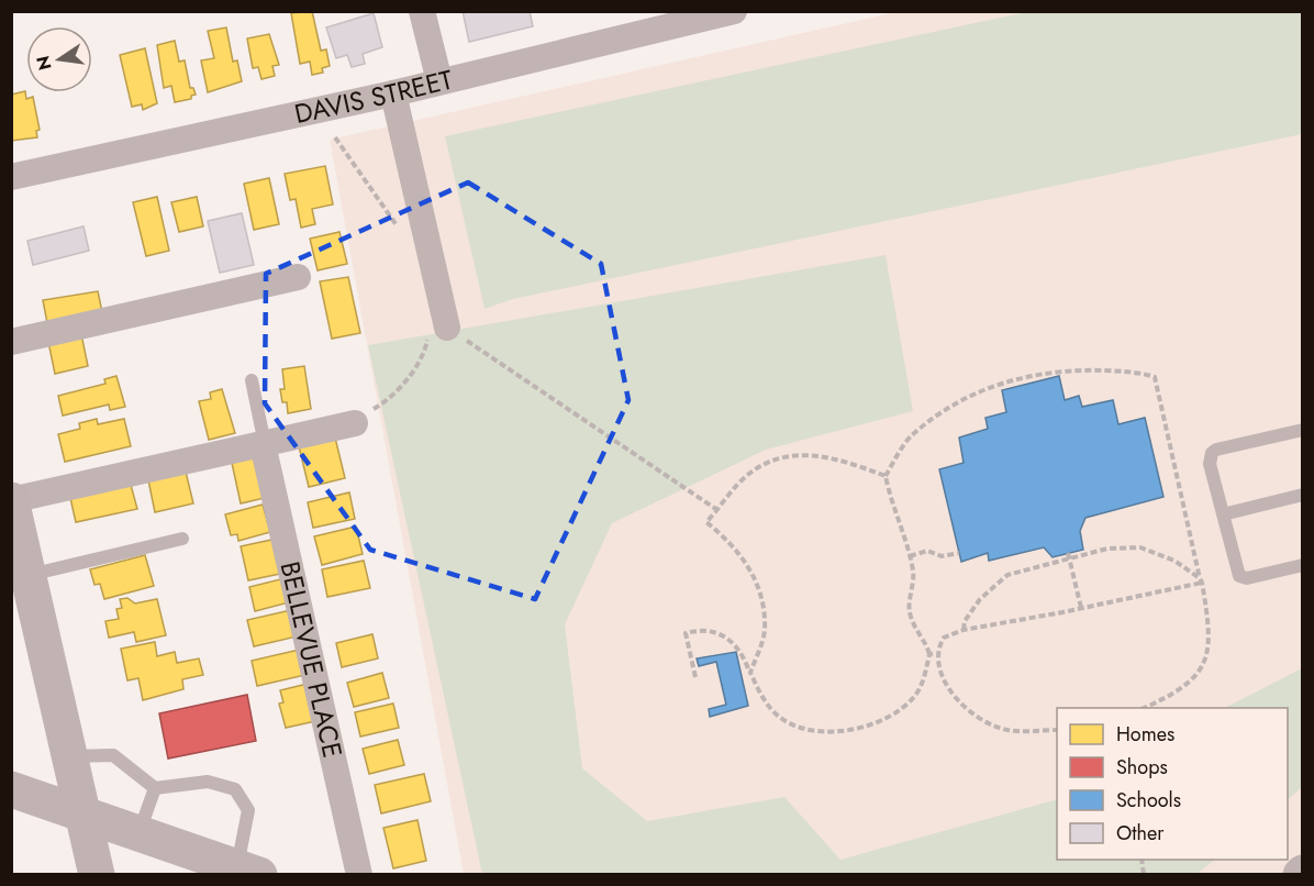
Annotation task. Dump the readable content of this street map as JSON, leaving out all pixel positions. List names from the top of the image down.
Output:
{
  "streets": {
    "street": ["DAVIS STREET", "BELLEVUE PLACE"]
  },
  "legend": [
    "Homes",
    "Shops",
    "Schools",
    "Other"
  ],
  "north": "left"
}
